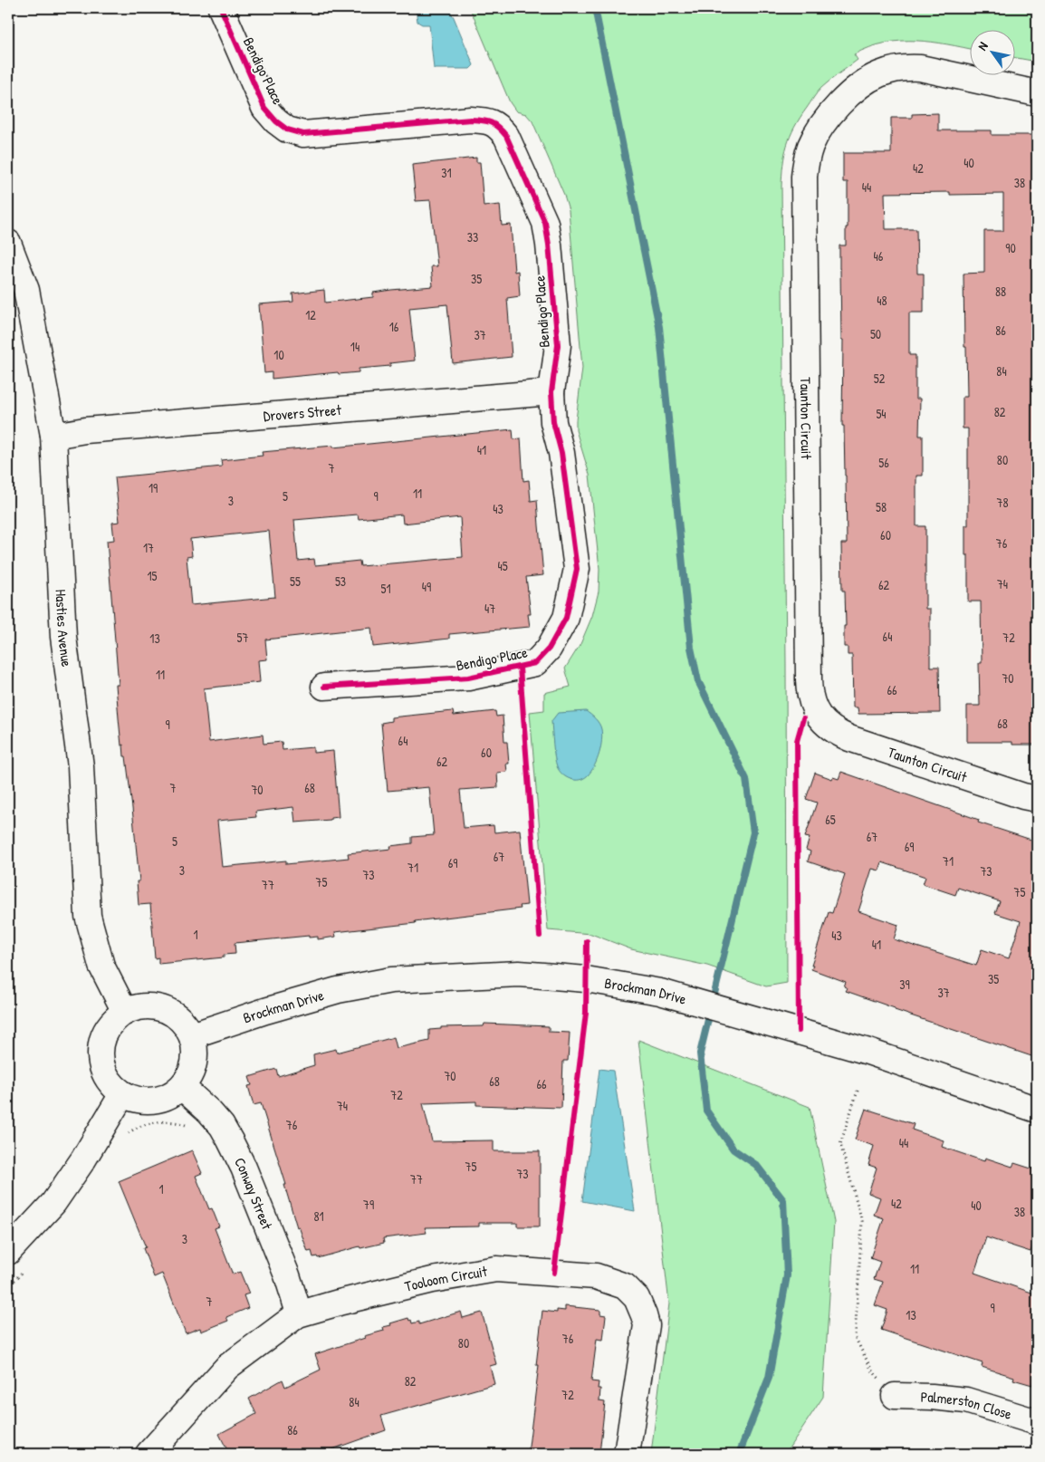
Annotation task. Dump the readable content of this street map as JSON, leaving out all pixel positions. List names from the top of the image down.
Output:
{
  "streets": {
    "street": [
      "Bendigo Place",
      "Drovers Street",
      "Taunton Circuit",
      "Hasties Avenue",
      "Brockman Drive",
      "Conway Street",
      "Tooloom Circuit",
      "Palmerston Close"
    ]
  },
  "crossings": [
    ["Bendigo Place", "Drovers Street"],
    ["Drovers Street", "Hasties Avenue"],
    ["Hasties Avenue", "Brockman Drive"],
    ["Hasties Avenue", "Conway Street"],
    ["Brockman Drive", "Conway Street"],
    ["Conway Street", "Tooloom Circuit"]
  ],
  "house_numbers": [
    "40",
    "42",
    "31",
    "38",
    "44",
    "33",
    "90",
    "46",
    "35",
    "88",
    "48",
    "12",
    "16",
    "86",
    "50",
    "37",
    "14",
    "10",
    "84",
    "52",
    "82",
    "54",
    "41",
    "80",
    "56",
    "7",
    "19",
    "11",
    "5",
    "9",
    "3",
    "78",
    "58",
    "43",
    "60",
    "76",
    "17",
    "45",
    "15",
    "55",
    "53",
    "74",
    "62",
    "49",
    "51",
    "47",
    "64",
    "57",
    "72",
    "13",
    "11",
    "70",
    "66",
    "68",
    "9",
    "64",
    "60",
    "62",
    "7",
    "68",
    "70",
    "65",
    "67",
    "5",
    "69",
    "67",
    "71",
    "69",
    "71",
    "3",
    "73",
    "73",
    "75",
    "77",
    "75",
    "1",
    "43",
    "41",
    "35",
    "39",
    "37",
    "70",
    "68",
    "66",
    "72",
    "74",
    "76",
    "44",
    "75",
    "73",
    "77",
    "1",
    "42",
    "79",
    "40",
    "38",
    "81",
    "3",
    "11",
    "7",
    "9",
    "13",
    "76",
    "80",
    "82",
    "72",
    "84",
    "86"
  ],
  "north": "top left"
}
